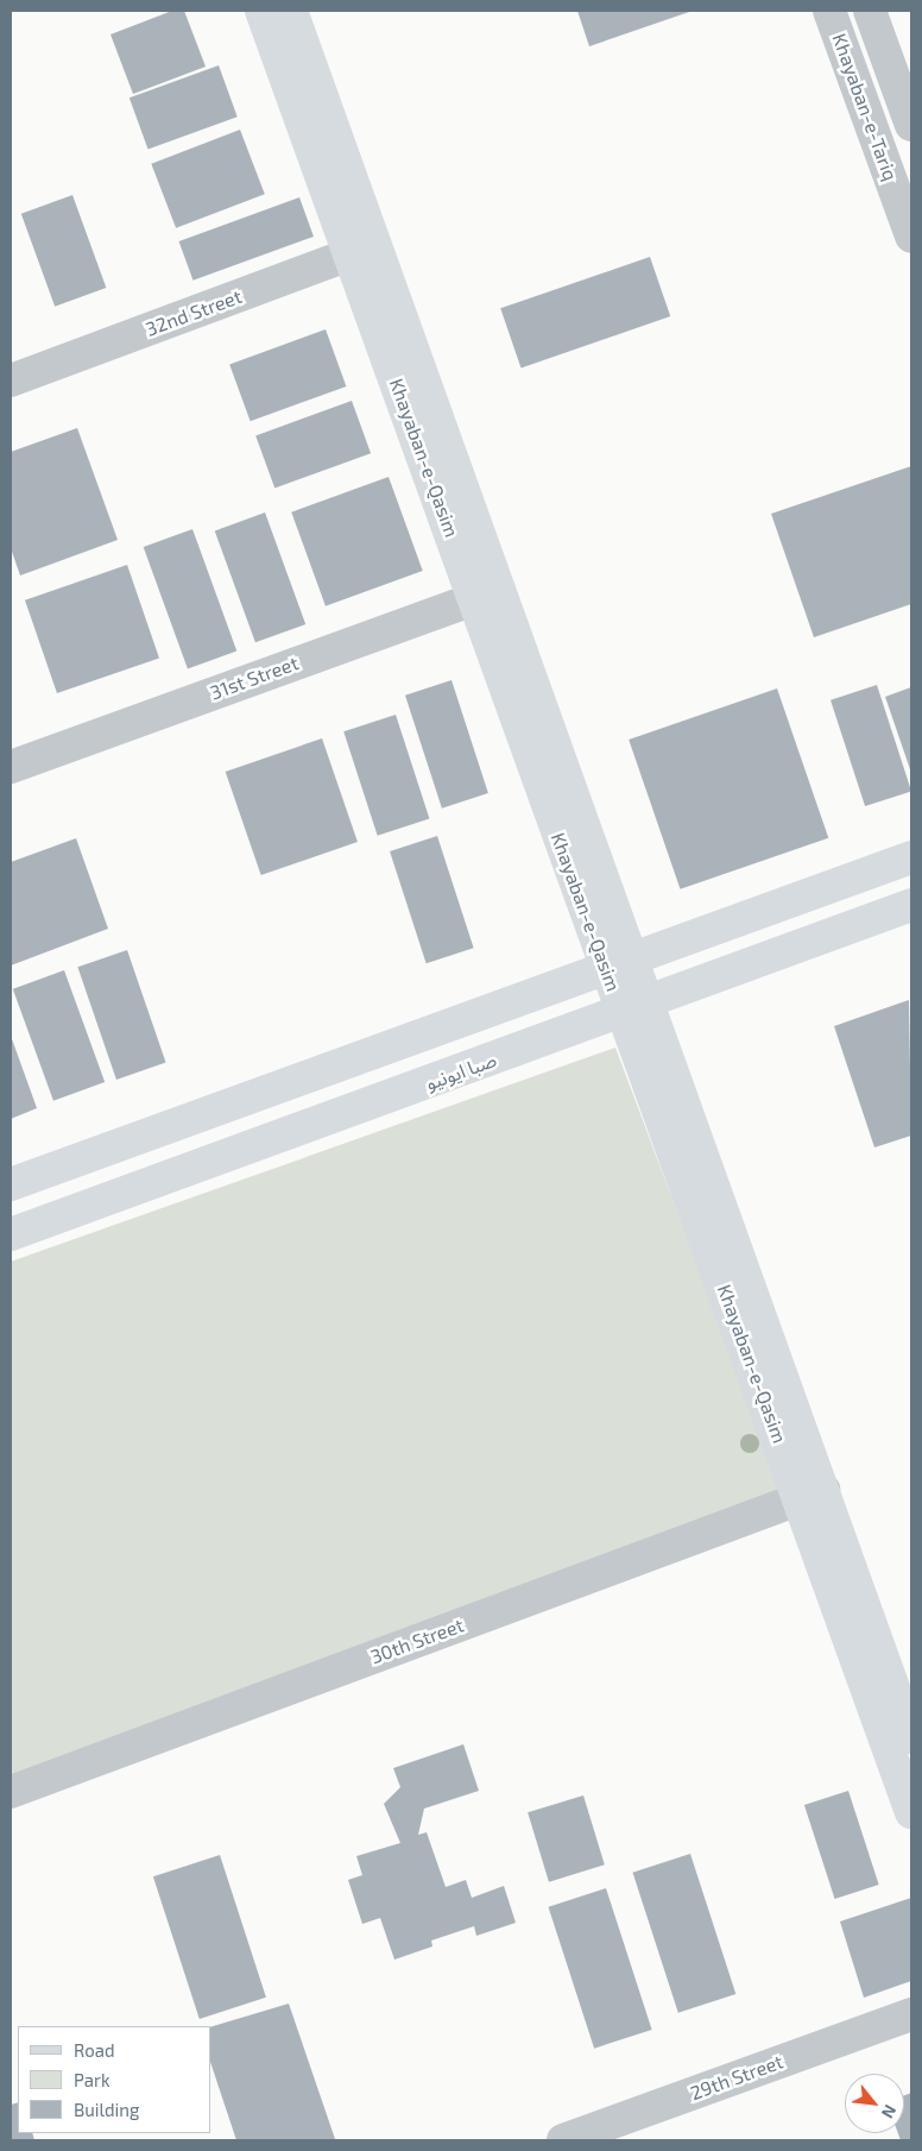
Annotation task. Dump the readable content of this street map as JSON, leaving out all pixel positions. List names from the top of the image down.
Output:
{
  "streets": {
    "street": [
      "Khayaban-e-Tariq",
      "32nd Street",
      "Khayaban-e-Qasim",
      "31st Street",
      "صبا ایونیو",
      "30th Street",
      "29th Street"
    ]
  },
  "crossings": [
    ["32nd Street", "Khayaban-e-Qasim"],
    ["Khayaban-e-Qasim", "31st Street"],
    ["Khayaban-e-Qasim", "صبا ایونیو"],
    ["Khayaban-e-Qasim", "30th Street"]
  ],
  "legend": ["Road", "Park", "Building"],
  "north": "bottom right"
}
